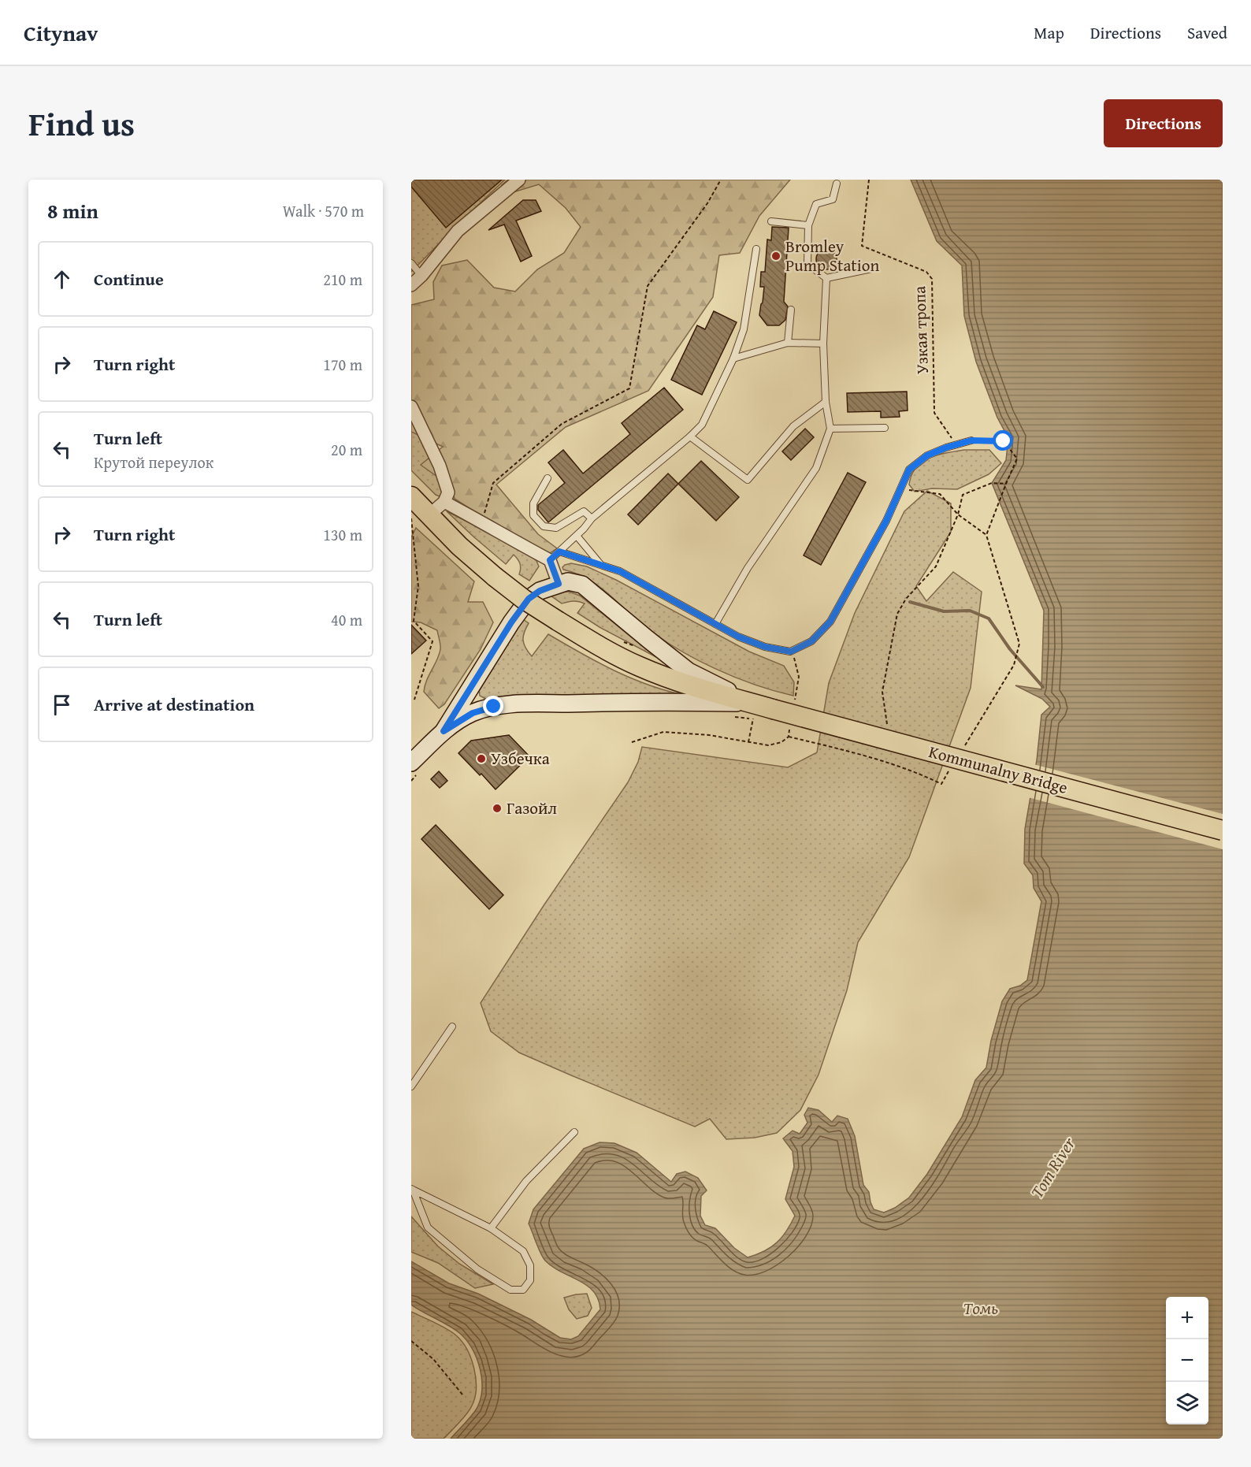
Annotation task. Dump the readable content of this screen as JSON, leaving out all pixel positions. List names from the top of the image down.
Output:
{
  "streets": {
    "main road": ["Kommunalny Bridge"],
    "path": ["Узкая тропа"]
  },
  "water": ["Tom River", "Томь"],
  "places": ["Bromley Pump Station", "Узбечка", "Газойл"],
  "page": {
    "header": "Citynav",
    "nav": ["Map", "Directions", "Saved"],
    "title": "Find us",
    "buttons": "Directions",
    "heading": ["8 min", "Walk · 570 m"],
    "list": [
      ["Continue", "210 m"],
      ["Turn right", "170 m"],
      ["Turn left", "Крутой переулок", "20 m"],
      ["Turn right", "130 m"],
      ["Turn left", "40 m"],
      "Arrive at destination"
    ],
    "map_buttons": ["+", "−"]
  }
}
